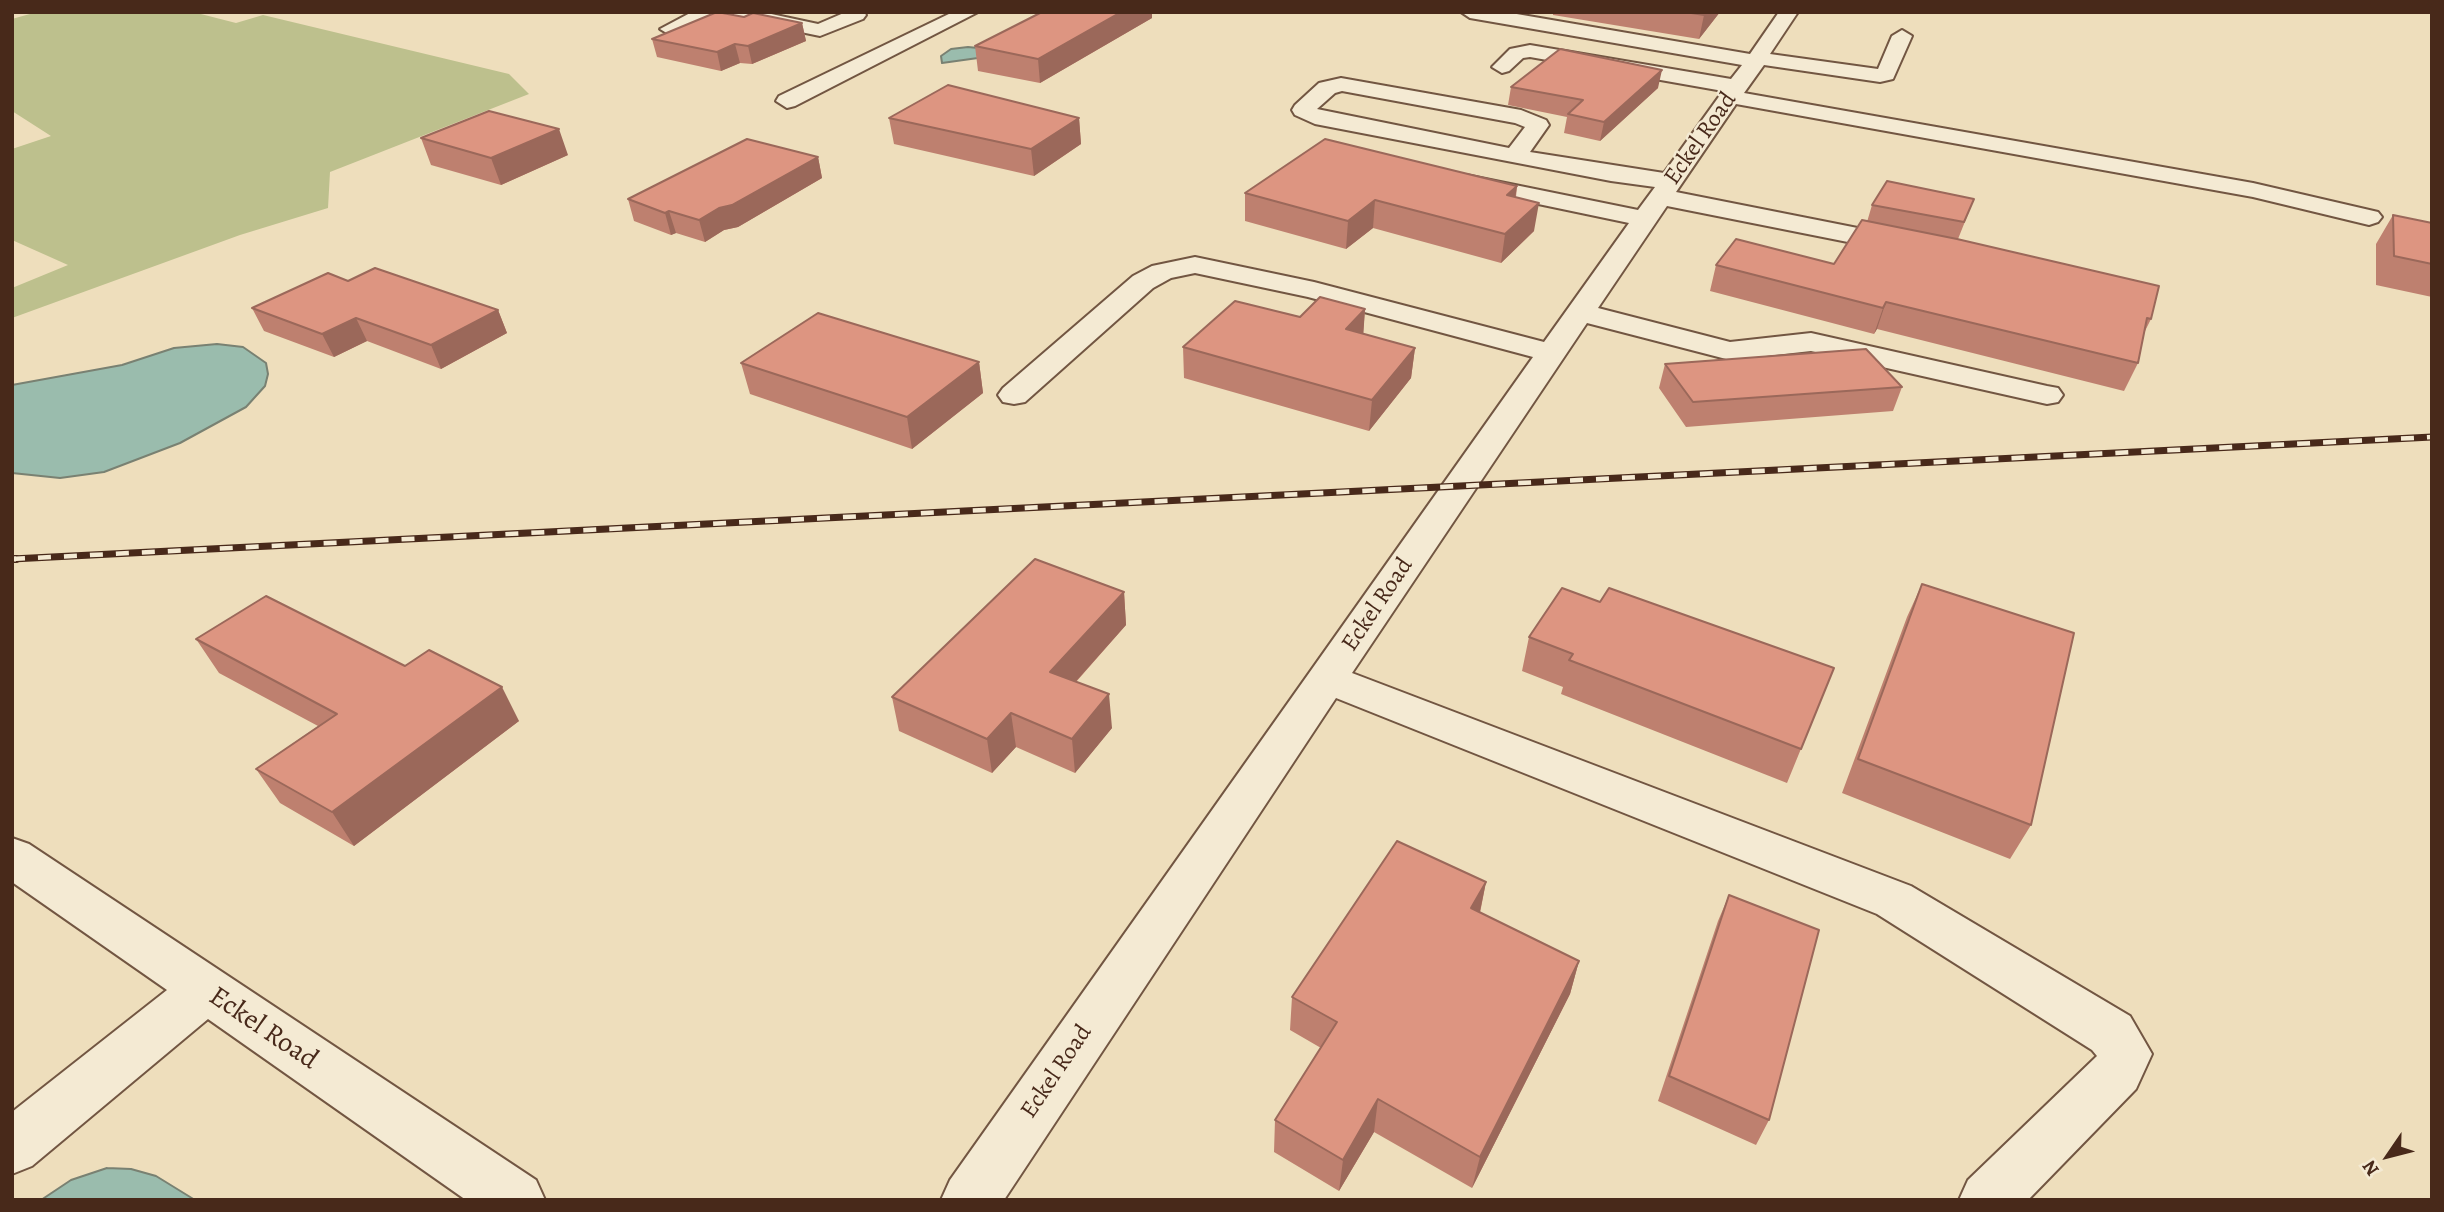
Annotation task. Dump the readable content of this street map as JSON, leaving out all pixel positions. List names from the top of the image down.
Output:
{
  "streets": {
    "street": ["Eckel Road"]
  },
  "north": "bottom left"
}
